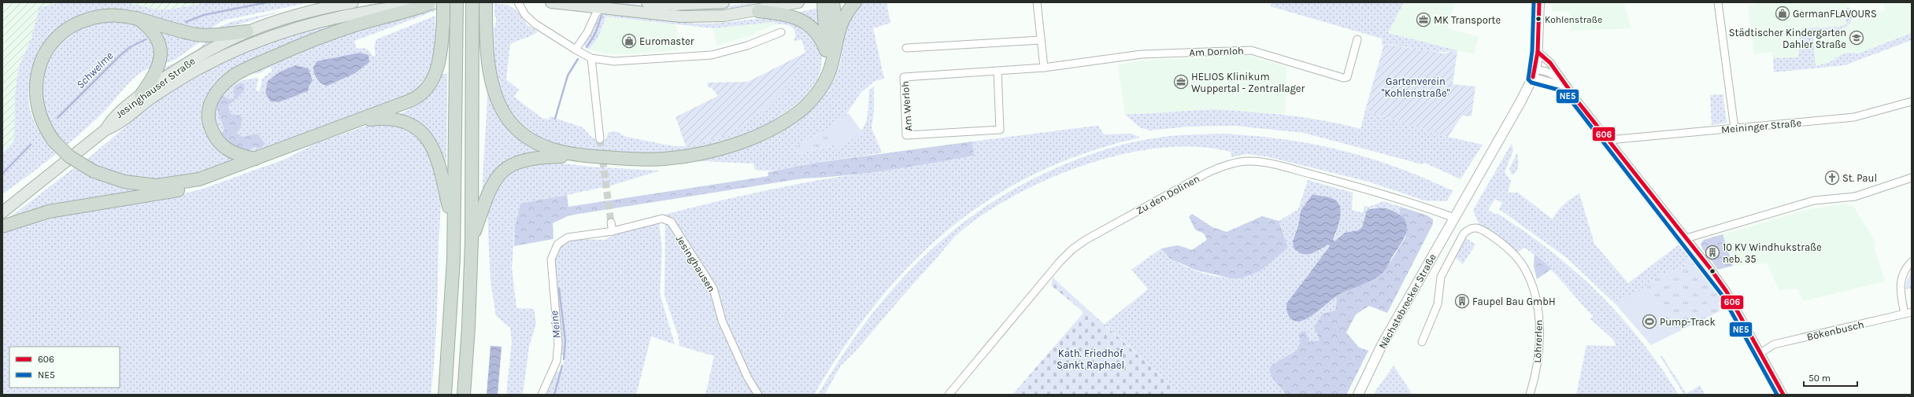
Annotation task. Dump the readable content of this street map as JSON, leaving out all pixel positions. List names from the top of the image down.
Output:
{
  "streets": {
    "main road": ["Jesinghauser Straße", "Nächstebrecker Straße"],
    "street": [
      "Am Dornloh",
      "Am Werloh",
      "Meininger Straße",
      "Zu den Dolinen",
      "Jesinghausen",
      "Bökenbusch",
      "Löhrerlen"
    ]
  },
  "crossings": [
    ["Am Dornloh", "Am Werloh"],
    ["Zu den Dolinen", "Nächstebrecker Straße"]
  ],
  "water": ["Schwelme", "Meine"],
  "parks": ["Gartenverein \"Kohlenstraße\"", "Kath. Friedhof Sankt Raphael"],
  "places": {
    "shop": ["GermanFLAVOURS", "Euromaster"],
    "other": ["Kohlenstraße"],
    "office": ["MK Transporte", "HELIOS Klinikum Wuppertal - Zentrallager"],
    "school or university": ["Städtischer Kindergarten Dahler Straße"],
    "church": ["St. Paul"],
    "building": ["10 KV Windhukstraße neb. 35", "Faupel Bau GmbH"],
    "sports": ["Pump-Track"]
  },
  "lines": ["transit line 606", "transit line NE5"],
  "legend": ["606", "NE5"],
  "scale_bar": "50 m"
}
